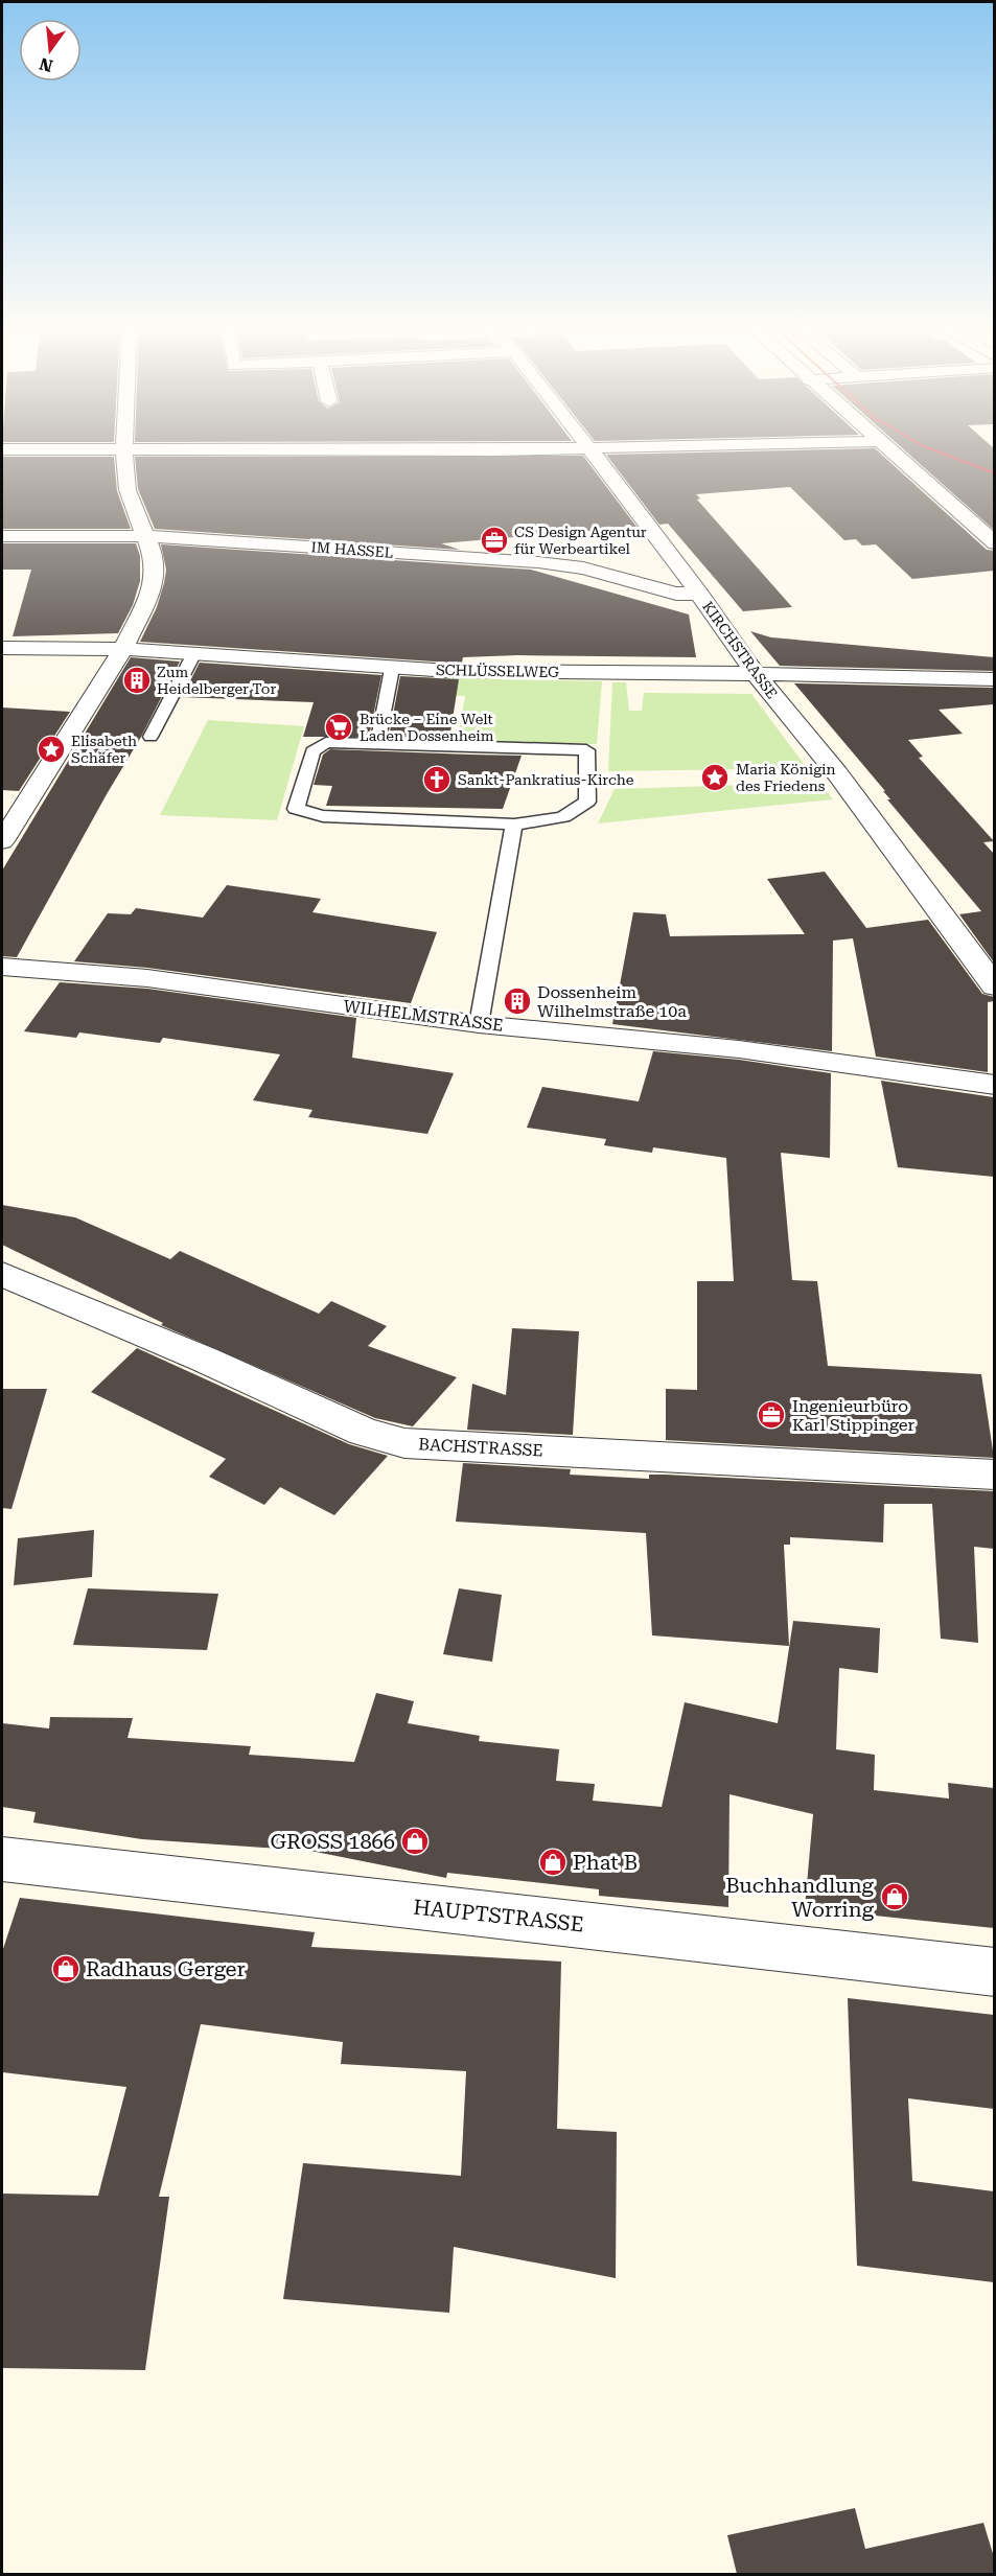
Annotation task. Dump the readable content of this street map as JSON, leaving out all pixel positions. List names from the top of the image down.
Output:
{
  "streets": {
    "street": [
      "IM HASSEL",
      "KIRCHSTRASSE",
      "SCHLÜSSELWEG",
      "WILHELMSTRASSE",
      "BACHSTRASSE",
      "HAUPTSTRASSE"
    ]
  },
  "crossings": [
    ["IM HASSEL", "KIRCHSTRASSE"],
    ["KIRCHSTRASSE", "SCHLÜSSELWEG"]
  ],
  "places": {
    "office": ["CS Design Agentur für Werbeartikel", "Ingenieurbüro Karl Stippinger"],
    "building": ["Zum Heidelberger Tor", "Dossenheim Wilhelmstraße 10a"],
    "supermarket": ["Brücke – Eine Welt Laden Dossenheim"],
    "place": ["Elisabeth Schäfer", "Maria Königin des Friedens"],
    "church": ["Sankt-Pankratius-Kirche"],
    "shop": [
      "GROSS 1866",
      "Phat B",
      "Buchhandlung Worring",
      "Radhaus Gerger"
    ]
  },
  "north": "bottom"
}
